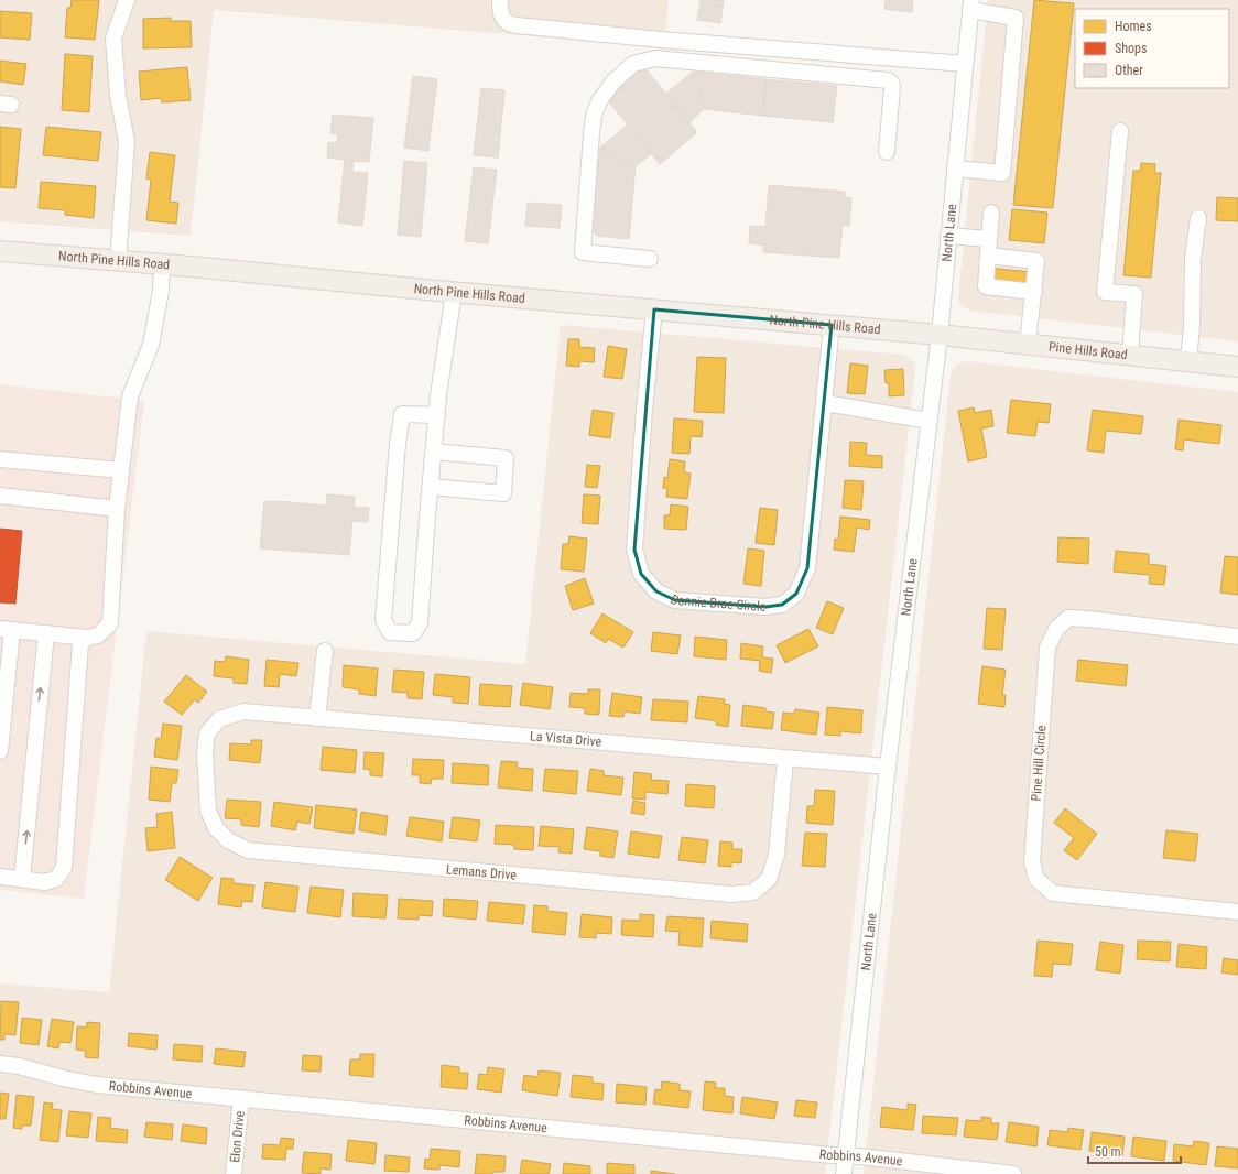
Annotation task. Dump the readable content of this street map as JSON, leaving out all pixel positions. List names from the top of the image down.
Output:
{
  "streets": {
    "main road": ["North Pine Hills Road", "Pine Hills Road"],
    "street": [
      "North Lane",
      "Bonnie Brae Circle",
      "La Vista Drive",
      "Pine Hill Circle",
      "Lemans Drive",
      "Robbins Avenue",
      "Elon Drive"
    ]
  },
  "crossings": [
    ["North Lane", "North Pine Hills Road"],
    ["North Lane", "Pine Hills Road"],
    ["North Lane", "La Vista Drive"],
    ["North Lane", "Robbins Avenue"],
    ["North Pine Hills Road", "Pine Hills Road"],
    ["North Pine Hills Road", "Bonnie Brae Circle"],
    ["La Vista Drive", "Lemans Drive"],
    ["Robbins Avenue", "Elon Drive"]
  ],
  "legend": ["Homes", "Shops", "Other"],
  "scale_bar": "50 m"
}
